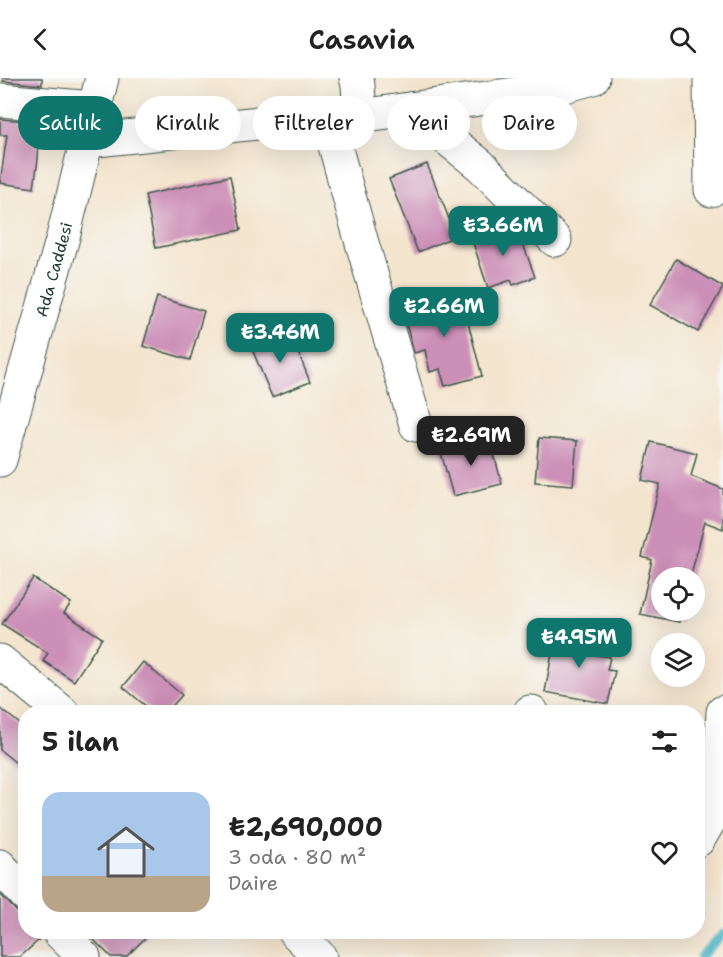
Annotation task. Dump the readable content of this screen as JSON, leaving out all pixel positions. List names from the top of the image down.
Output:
{
  "streets": {
    "street": ["Ada Caddesi"]
  },
  "page": {
    "header": "Casavia",
    "chip": [
      "Satılık",
      "Kiralık",
      "Filtreler",
      "Yeni",
      "Daire"
    ],
    "price": [
      "₺3.66M",
      "₺2.66M",
      "₺3.46M",
      "₺2.69M",
      "₺4.95M"
    ],
    "heading": "5 ilan",
    "list": [
      {
        "name": "₺2,690,000",
        "note": "3 oda · 80 m² · Daire"
      }
    ]
  }
}
